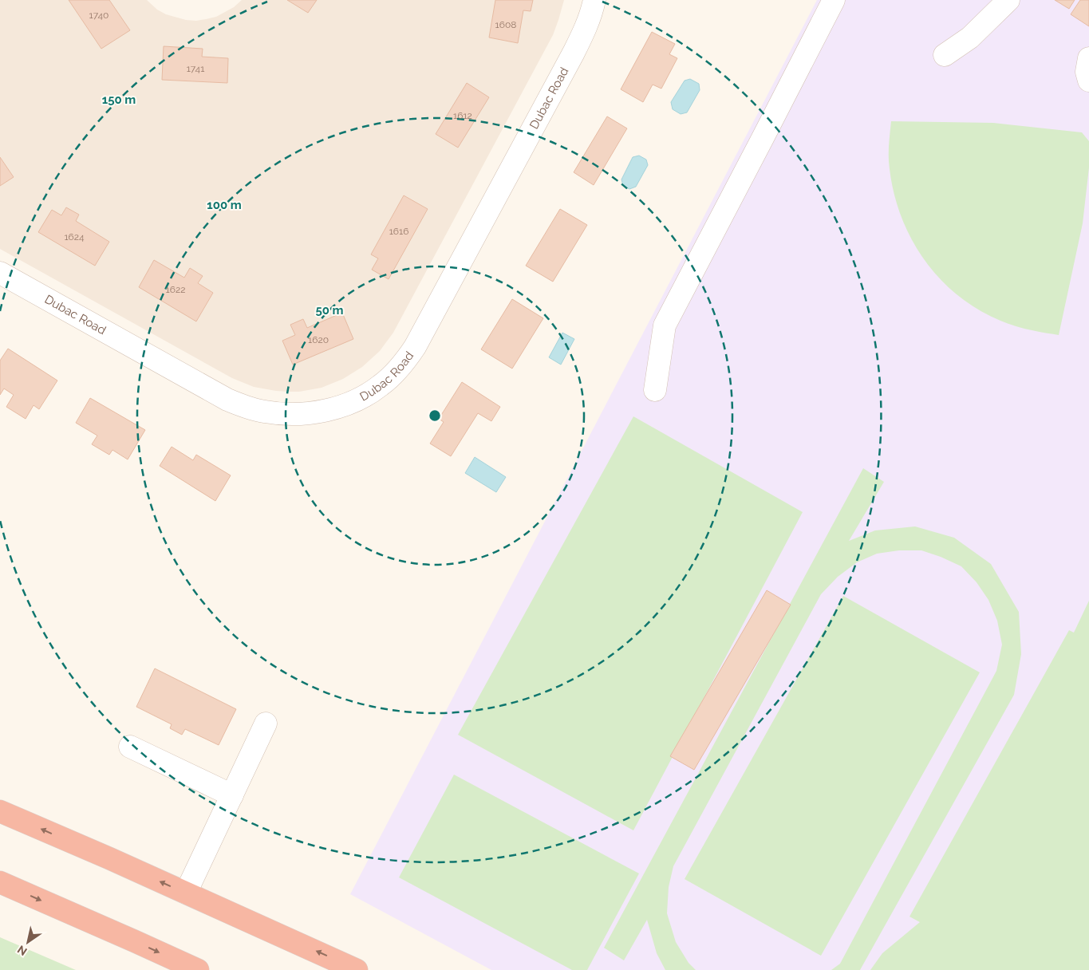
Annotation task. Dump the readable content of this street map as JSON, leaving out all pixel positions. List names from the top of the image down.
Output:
{
  "streets": {
    "street": ["Dubac Road"]
  },
  "house_numbers": [
    "1740",
    "1608",
    "1741",
    "1612",
    "1616",
    "1624",
    "1622",
    "1620"
  ],
  "north": "bottom left",
  "rings": ["150 m", "100 m", "50 m"]
}
